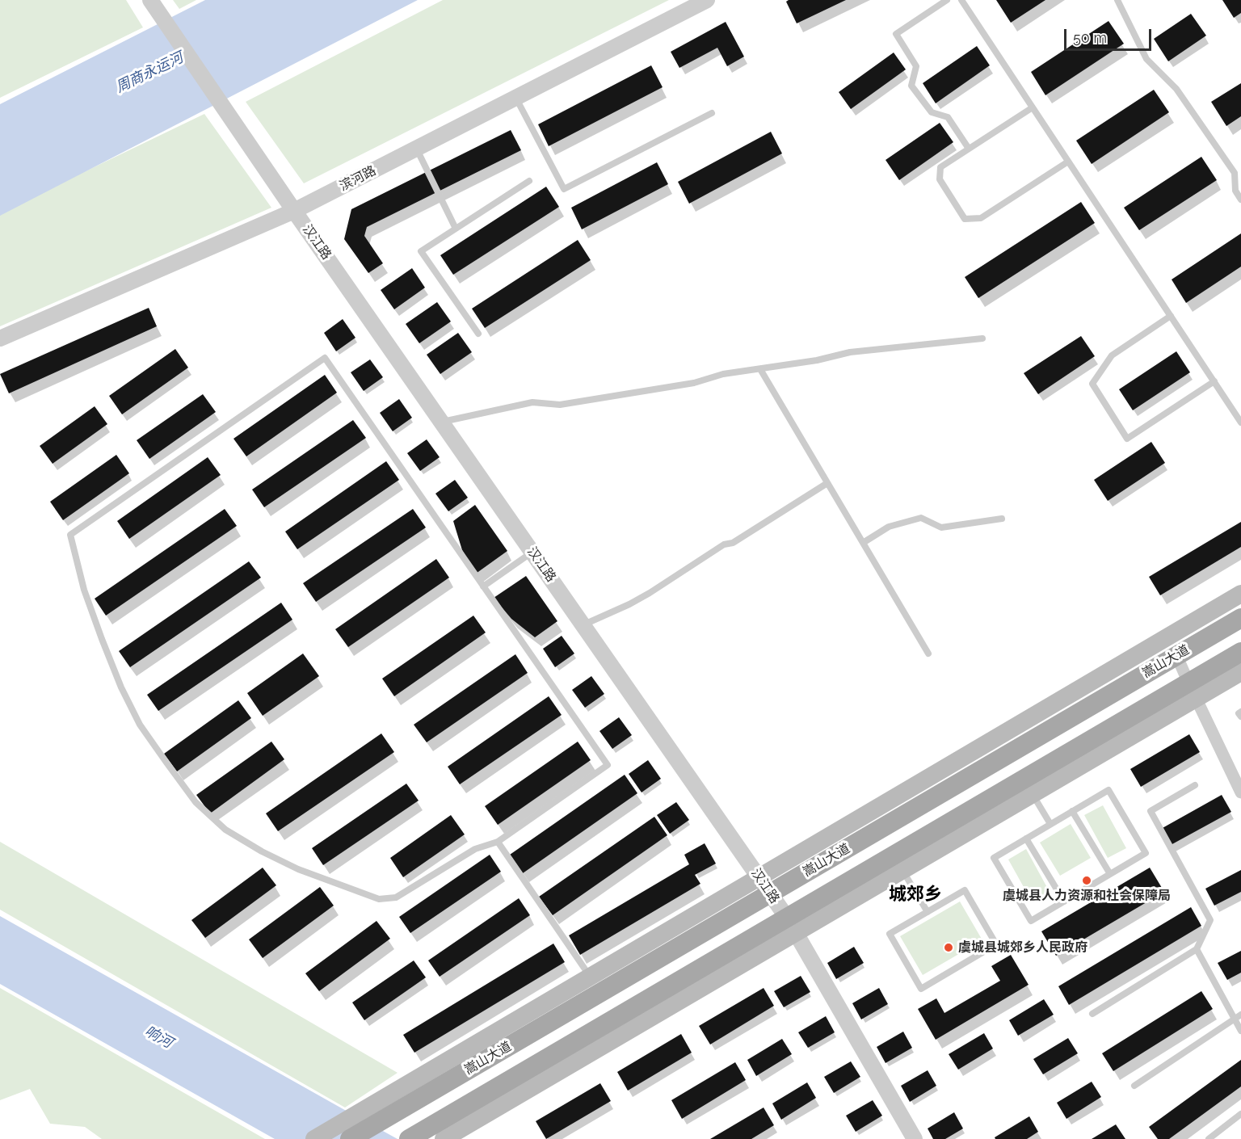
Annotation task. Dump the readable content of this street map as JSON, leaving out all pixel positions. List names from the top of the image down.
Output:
{
  "streets": {
    "main road": ["嵩山大道"],
    "street": ["滨河路", "汉江路"]
  },
  "crossings": [
    ["滨河路", "汉江路"],
    ["汉江路", "嵩山大道"]
  ],
  "districts": ["城郊乡"],
  "water": ["周商永运河", "响河"],
  "places": ["虞城县人力资源和社会保障局", "虞城县城郊乡人民政府"],
  "scale_bar": "50 m"
}
